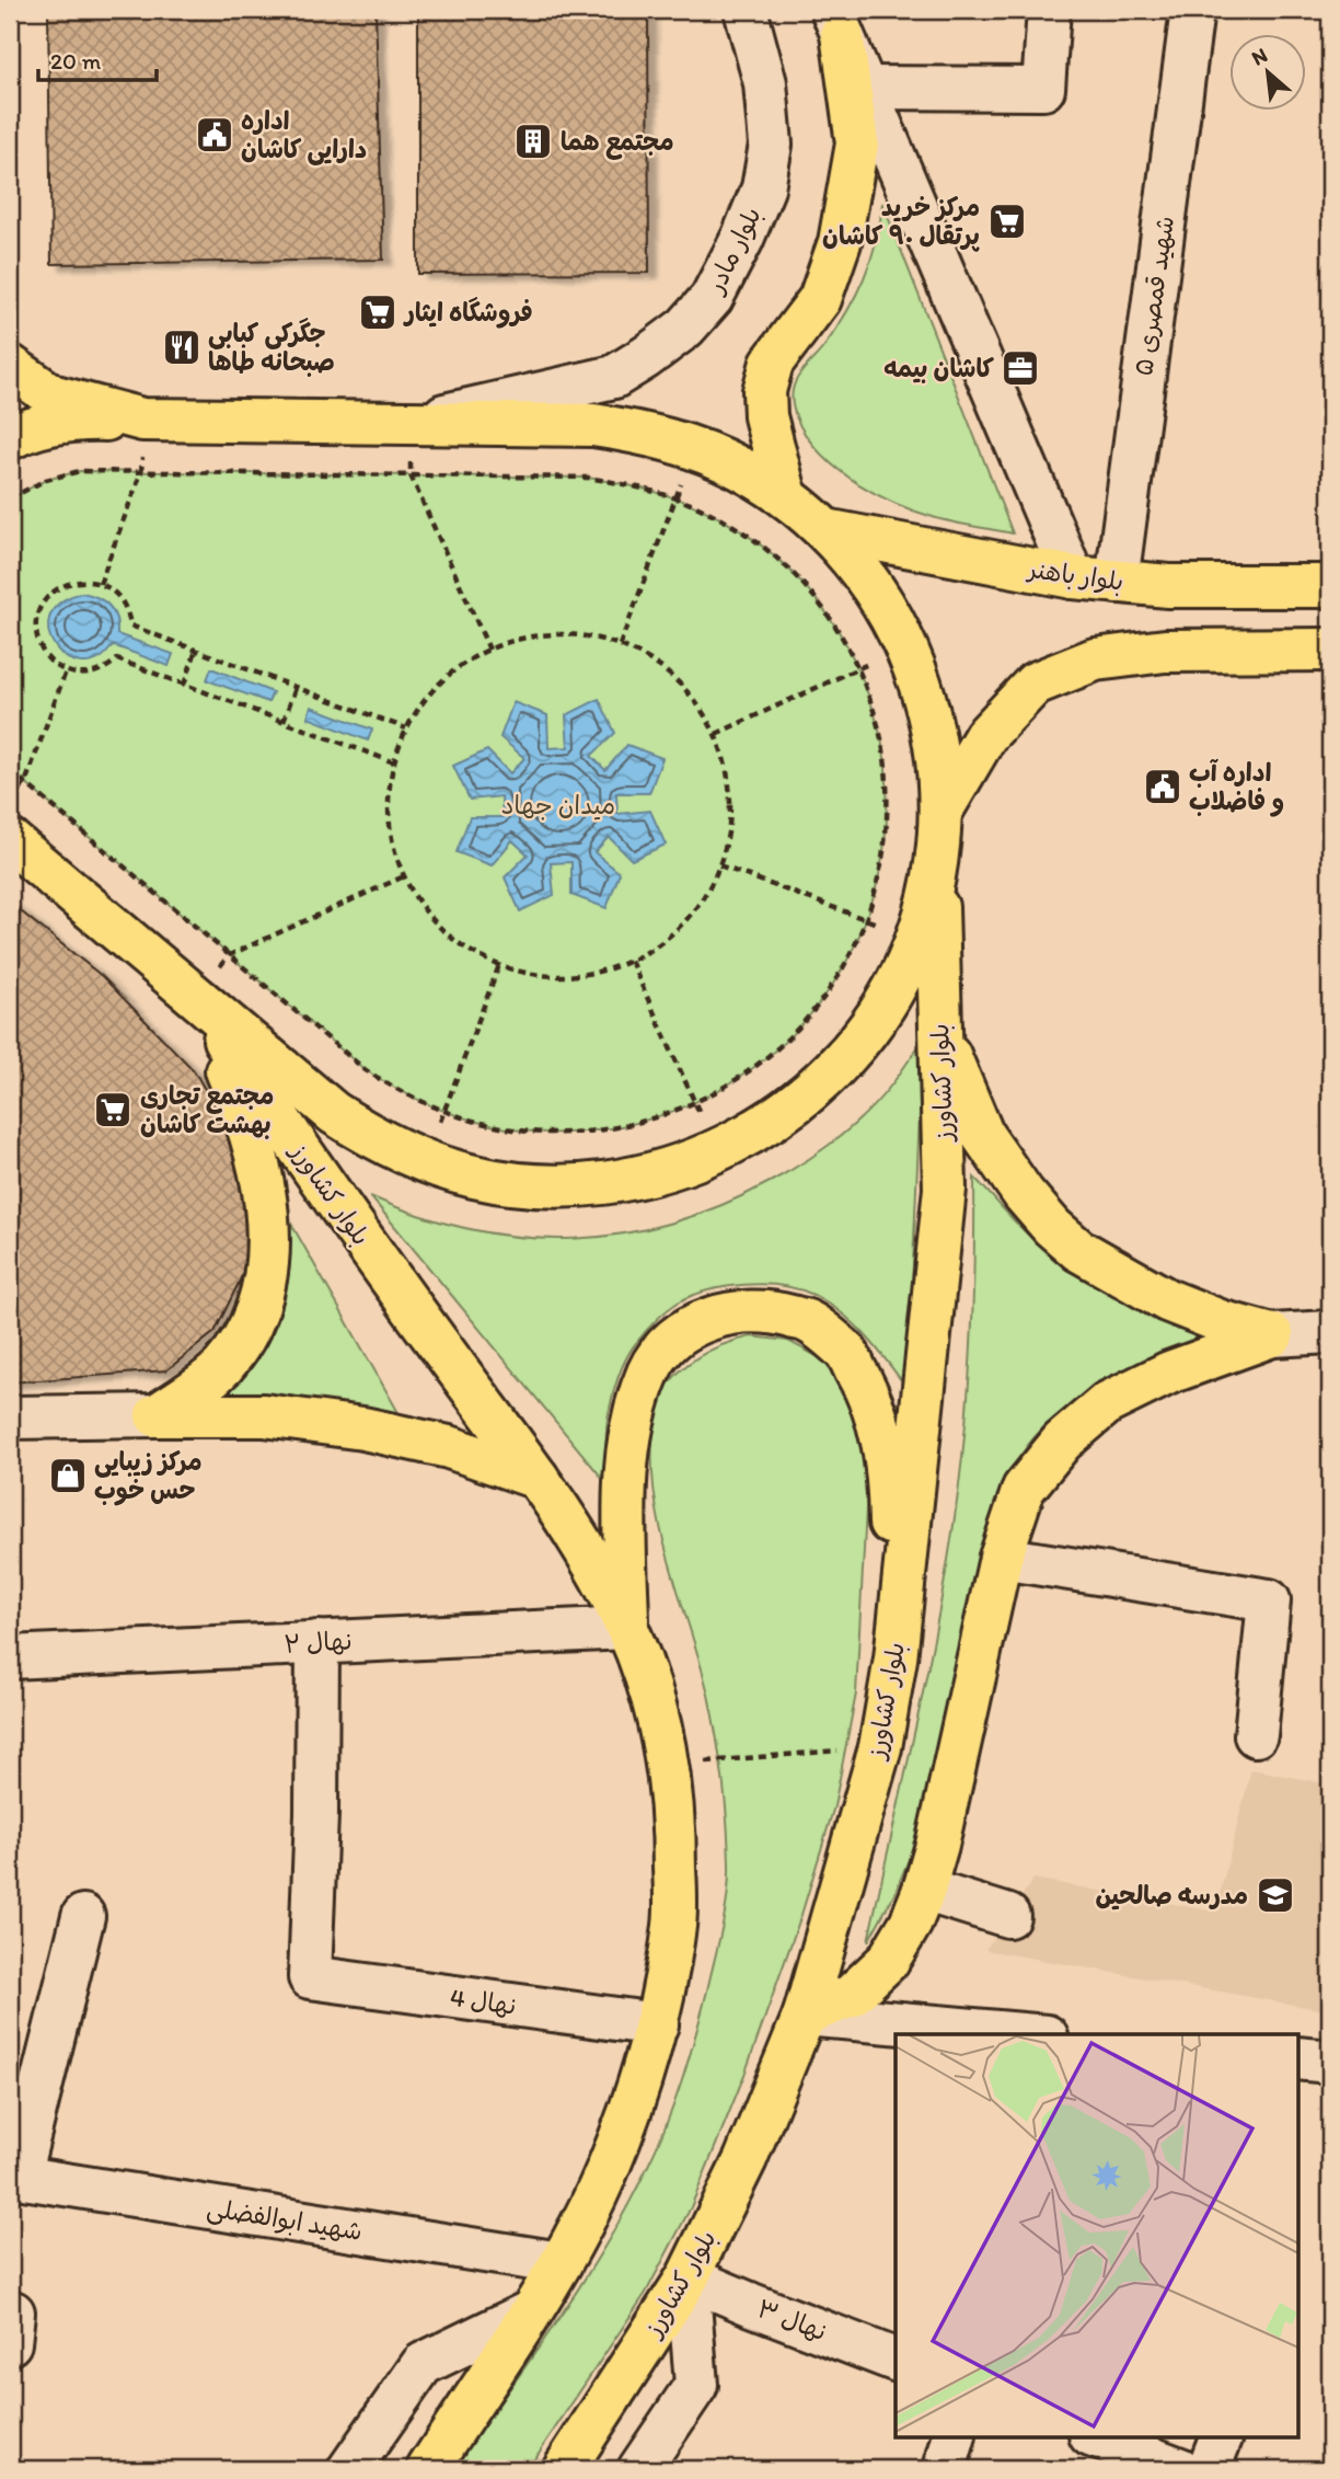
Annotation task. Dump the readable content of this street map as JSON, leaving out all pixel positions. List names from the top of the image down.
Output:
{
  "streets": {
    "main road": ["بلوار باهنر", "بلوار کشاورز"],
    "street": [
      "بلوار مادر",
      "شهید قمصری ۵",
      "نهال ۲",
      "نهال 4",
      "شهید ابوالفضلی",
      "نهال ۳"
    ]
  },
  "crossings": [
    ["شهید قمصری ۵", "بلوار باهنر"],
    ["بلوار کشاورز", "نهال ۲"],
    ["بلوار کشاورز", "نهال 4"],
    ["بلوار کشاورز", "شهید ابوالفضلی"],
    ["بلوار کشاورز", "نهال ۳"],
    ["نهال ۲", "نهال 4"]
  ],
  "parks": ["میدان جهاد"],
  "places": {
    "public building": ["اداره دارایی کاشان", "اداره آب و فاضلاب"],
    "building": ["مجتمع هما"],
    "supermarket": ["مرکز خرید پرتقال ۹۰ کاشان", "فروشگاه ایثار", "مجتمع تجاری بهشت کاشان"],
    "restaurant": ["جگرکی کبابی صبحانه طاها"],
    "office": ["کاشان بیمه"],
    "shop": ["مرکز زیبایی حس خوب"],
    "school or university": ["مدرسه صالحین"]
  },
  "scale_bar": "20 m",
  "north": "top left"
}
